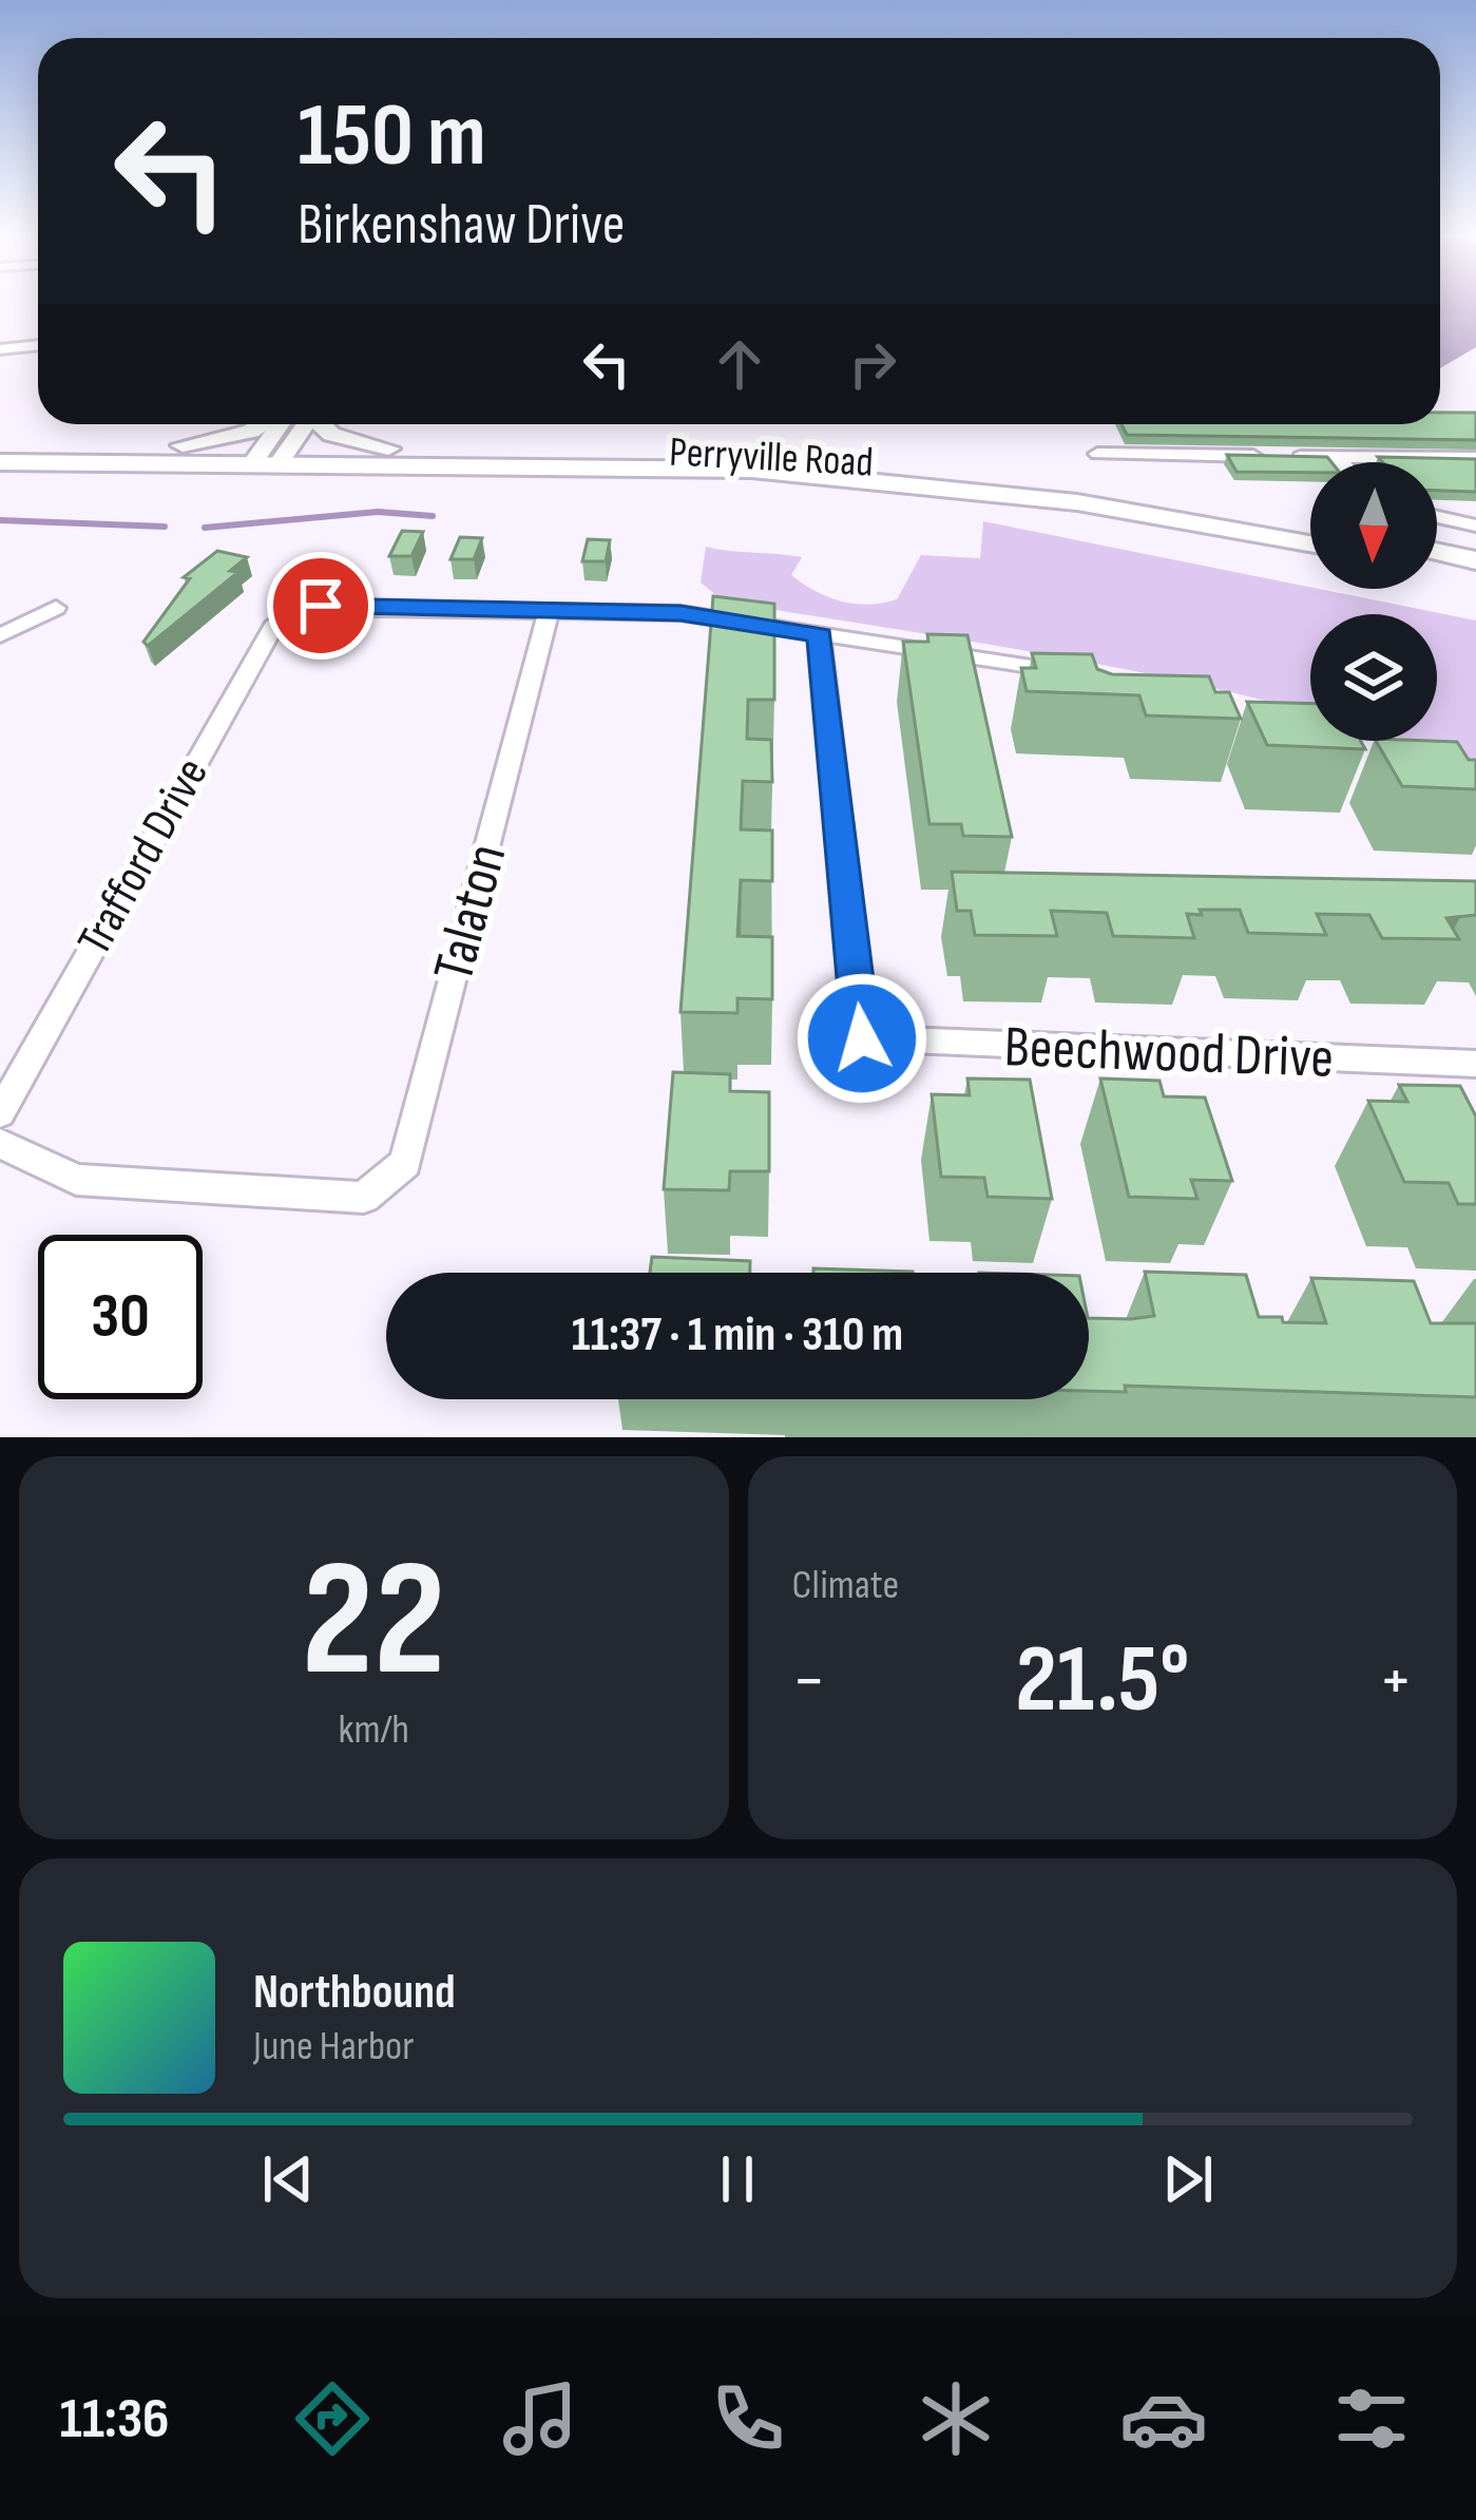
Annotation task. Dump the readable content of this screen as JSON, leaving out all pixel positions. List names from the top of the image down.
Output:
{
  "streets": {
    "main road": ["Perryville Road"],
    "street": ["Trafford Drive", "Talaton", "Beechwood Drive"]
  },
  "crossings": [
    ["Trafford Drive", "Talaton"]
  ],
  "north": "bottom",
  "page": {
    "turn": ["150 m", "Birkenshaw Drive"],
    "limit": "30",
    "trip": "11:37 · 1 min · 310 m",
    "tile": [
      ["22", "km/h"],
      "Climate"
    ],
    "heat": ["−", "21.5°", "+"],
    "song": ["Northbound", "June Harbor"],
    "tabs": "11:36"
  }
}
